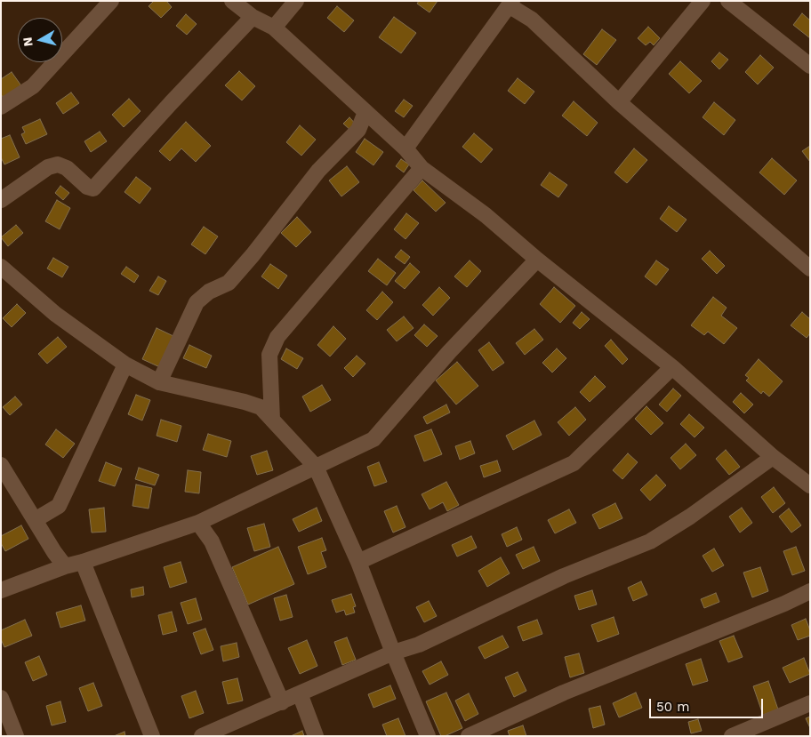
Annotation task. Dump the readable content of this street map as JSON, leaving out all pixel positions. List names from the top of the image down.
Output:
{
  "scale_bar": "50 m",
  "north": "left"
}
